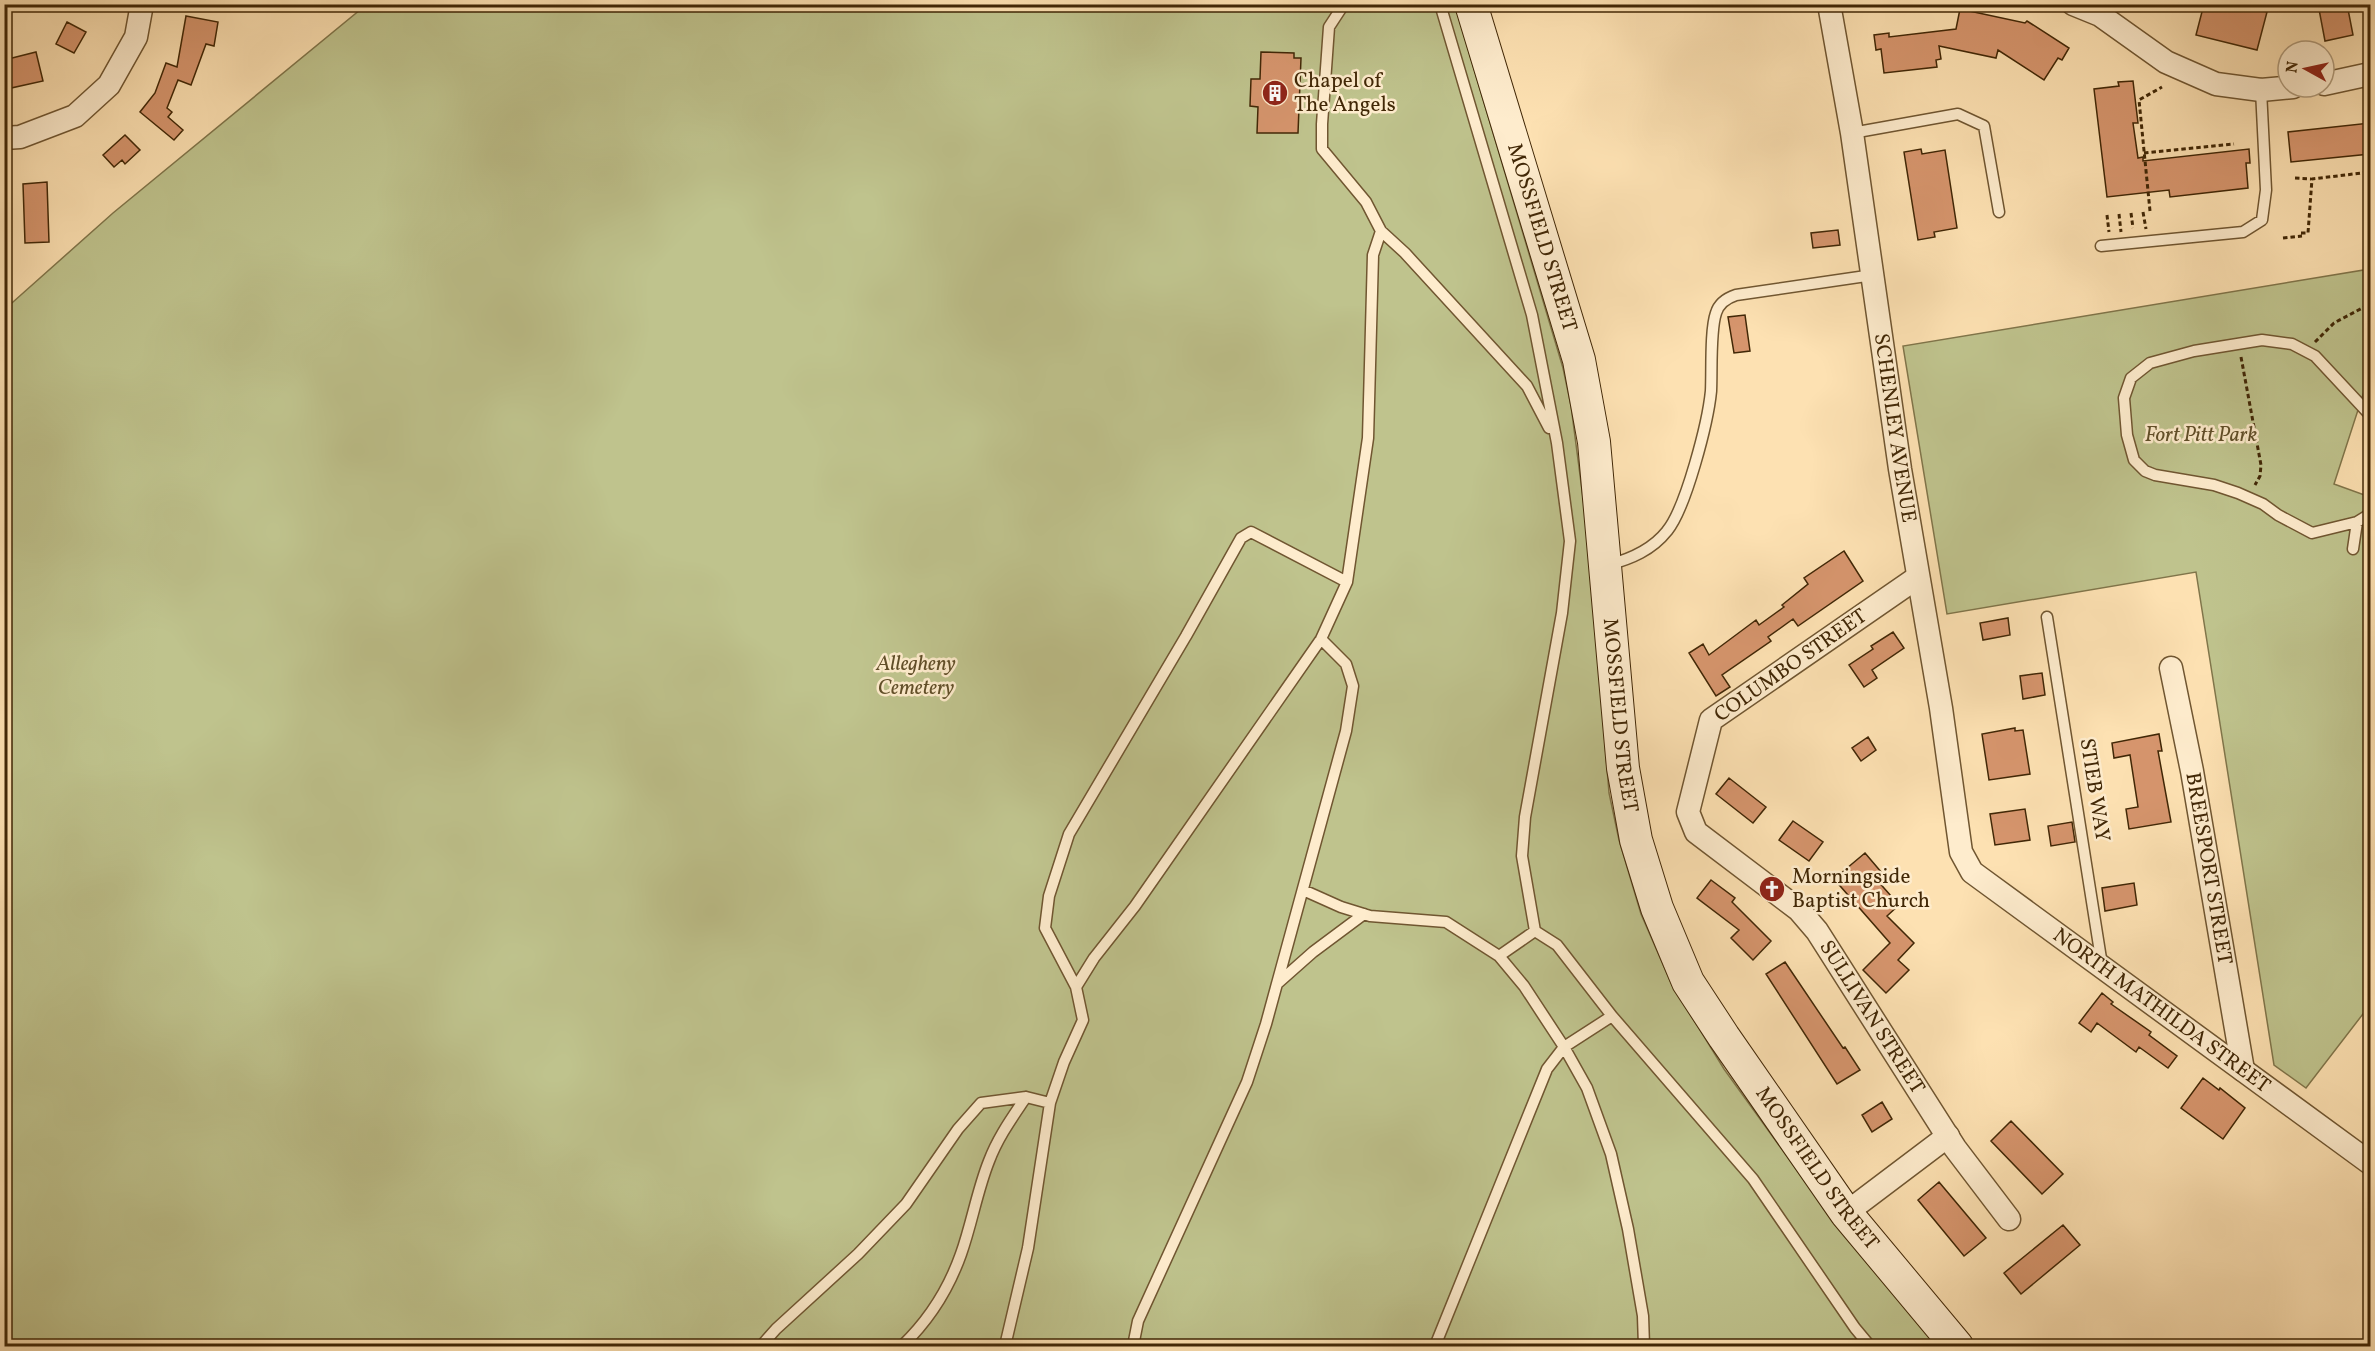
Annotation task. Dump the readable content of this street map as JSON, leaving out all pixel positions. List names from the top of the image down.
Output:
{
  "streets": {
    "street": [
      "MOSSFIELD STREET",
      "SCHENLEY AVENUE",
      "COLUMBO STREET",
      "BREESPORT STREET",
      "NORTH MATHILDA STREET",
      "SULLIVAN STREET"
    ],
    "lane": ["STIEB WAY"]
  },
  "crossings": [
    ["SCHENLEY AVENUE", "COLUMBO STREET"],
    ["SCHENLEY AVENUE", "NORTH MATHILDA STREET"],
    ["COLUMBO STREET", "SULLIVAN STREET"],
    ["STIEB WAY", "NORTH MATHILDA STREET"],
    ["BREESPORT STREET", "NORTH MATHILDA STREET"]
  ],
  "parks": ["Fort Pitt Park", "Allegheny Cemetery"],
  "places": {
    "building": ["Chapel of The Angels"],
    "church": ["Morningside Baptist Church"]
  },
  "north": "left"
}
